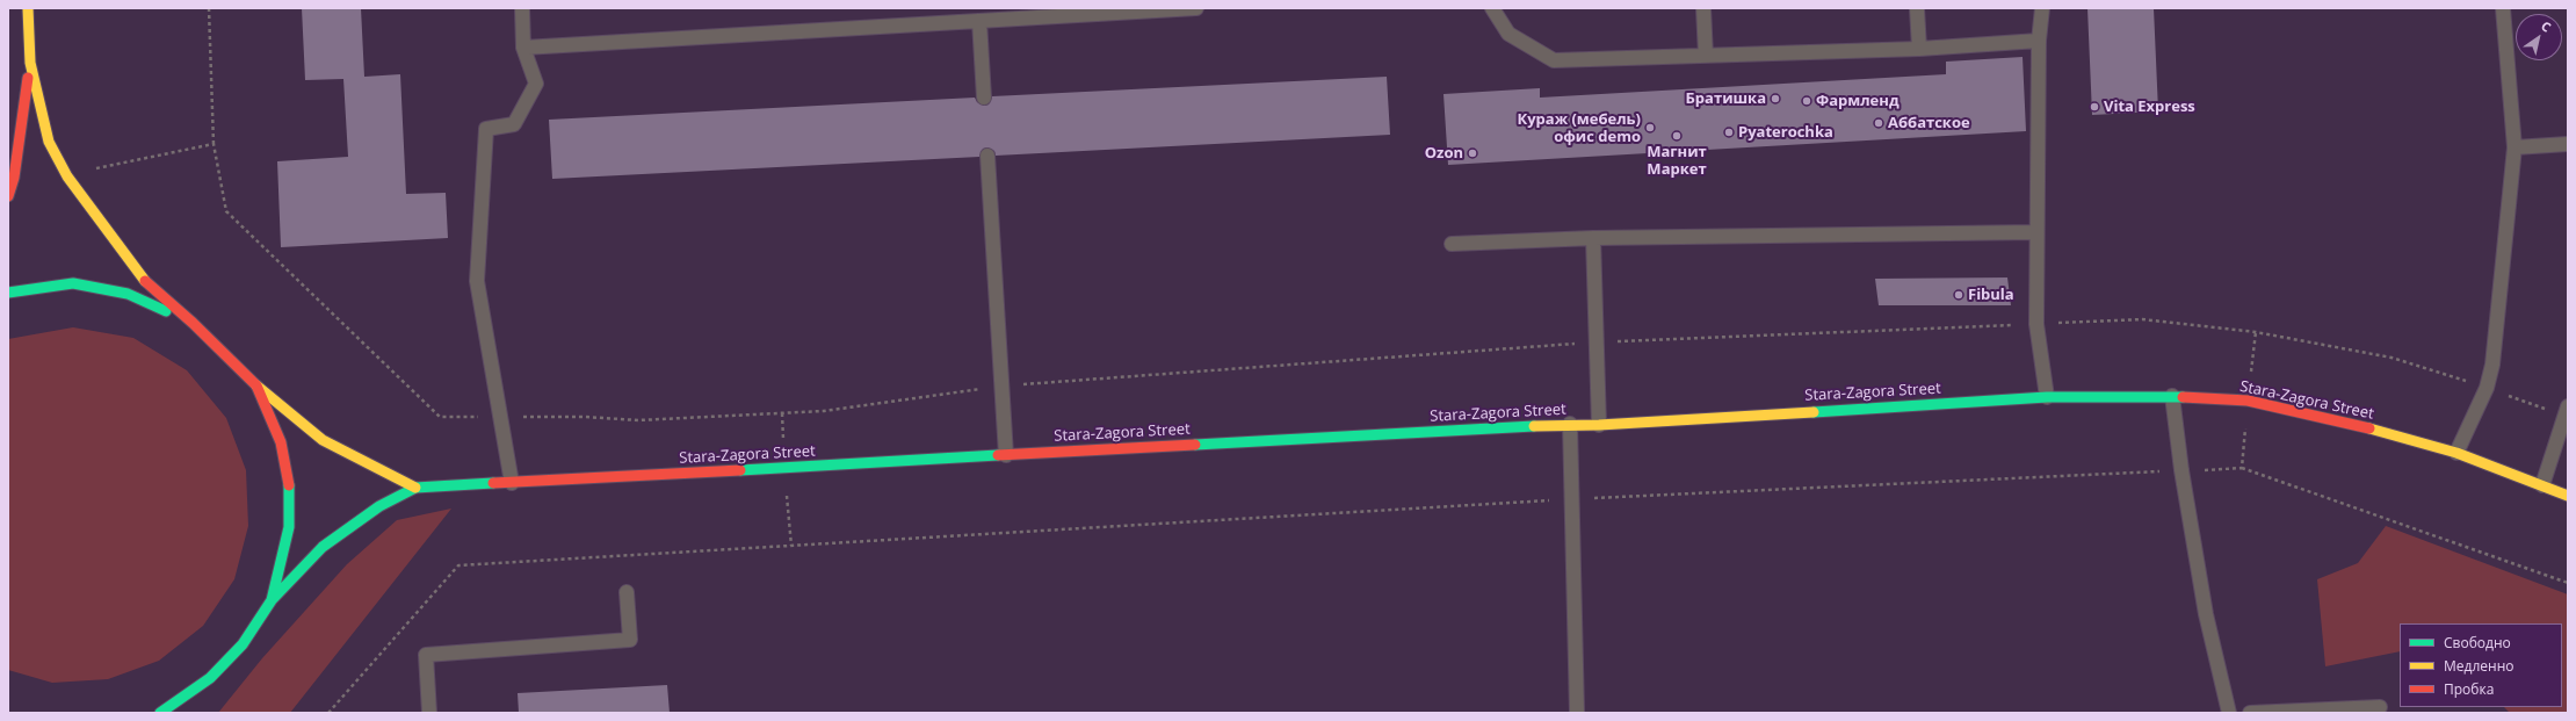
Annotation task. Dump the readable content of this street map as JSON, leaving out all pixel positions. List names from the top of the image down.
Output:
{
  "streets": {
    "main road": ["Stara-Zagora Street"]
  },
  "places": [
    "Братишка",
    "Фармленд",
    "Vita Express",
    "Аббатское",
    "Кураж (мебель) офис demo",
    "Pyaterochka",
    "Магнит Маркет",
    "Ozon",
    "Fibula"
  ],
  "legend": ["Свободно", "Медленно", "Пробка"],
  "north": "top right"
}
